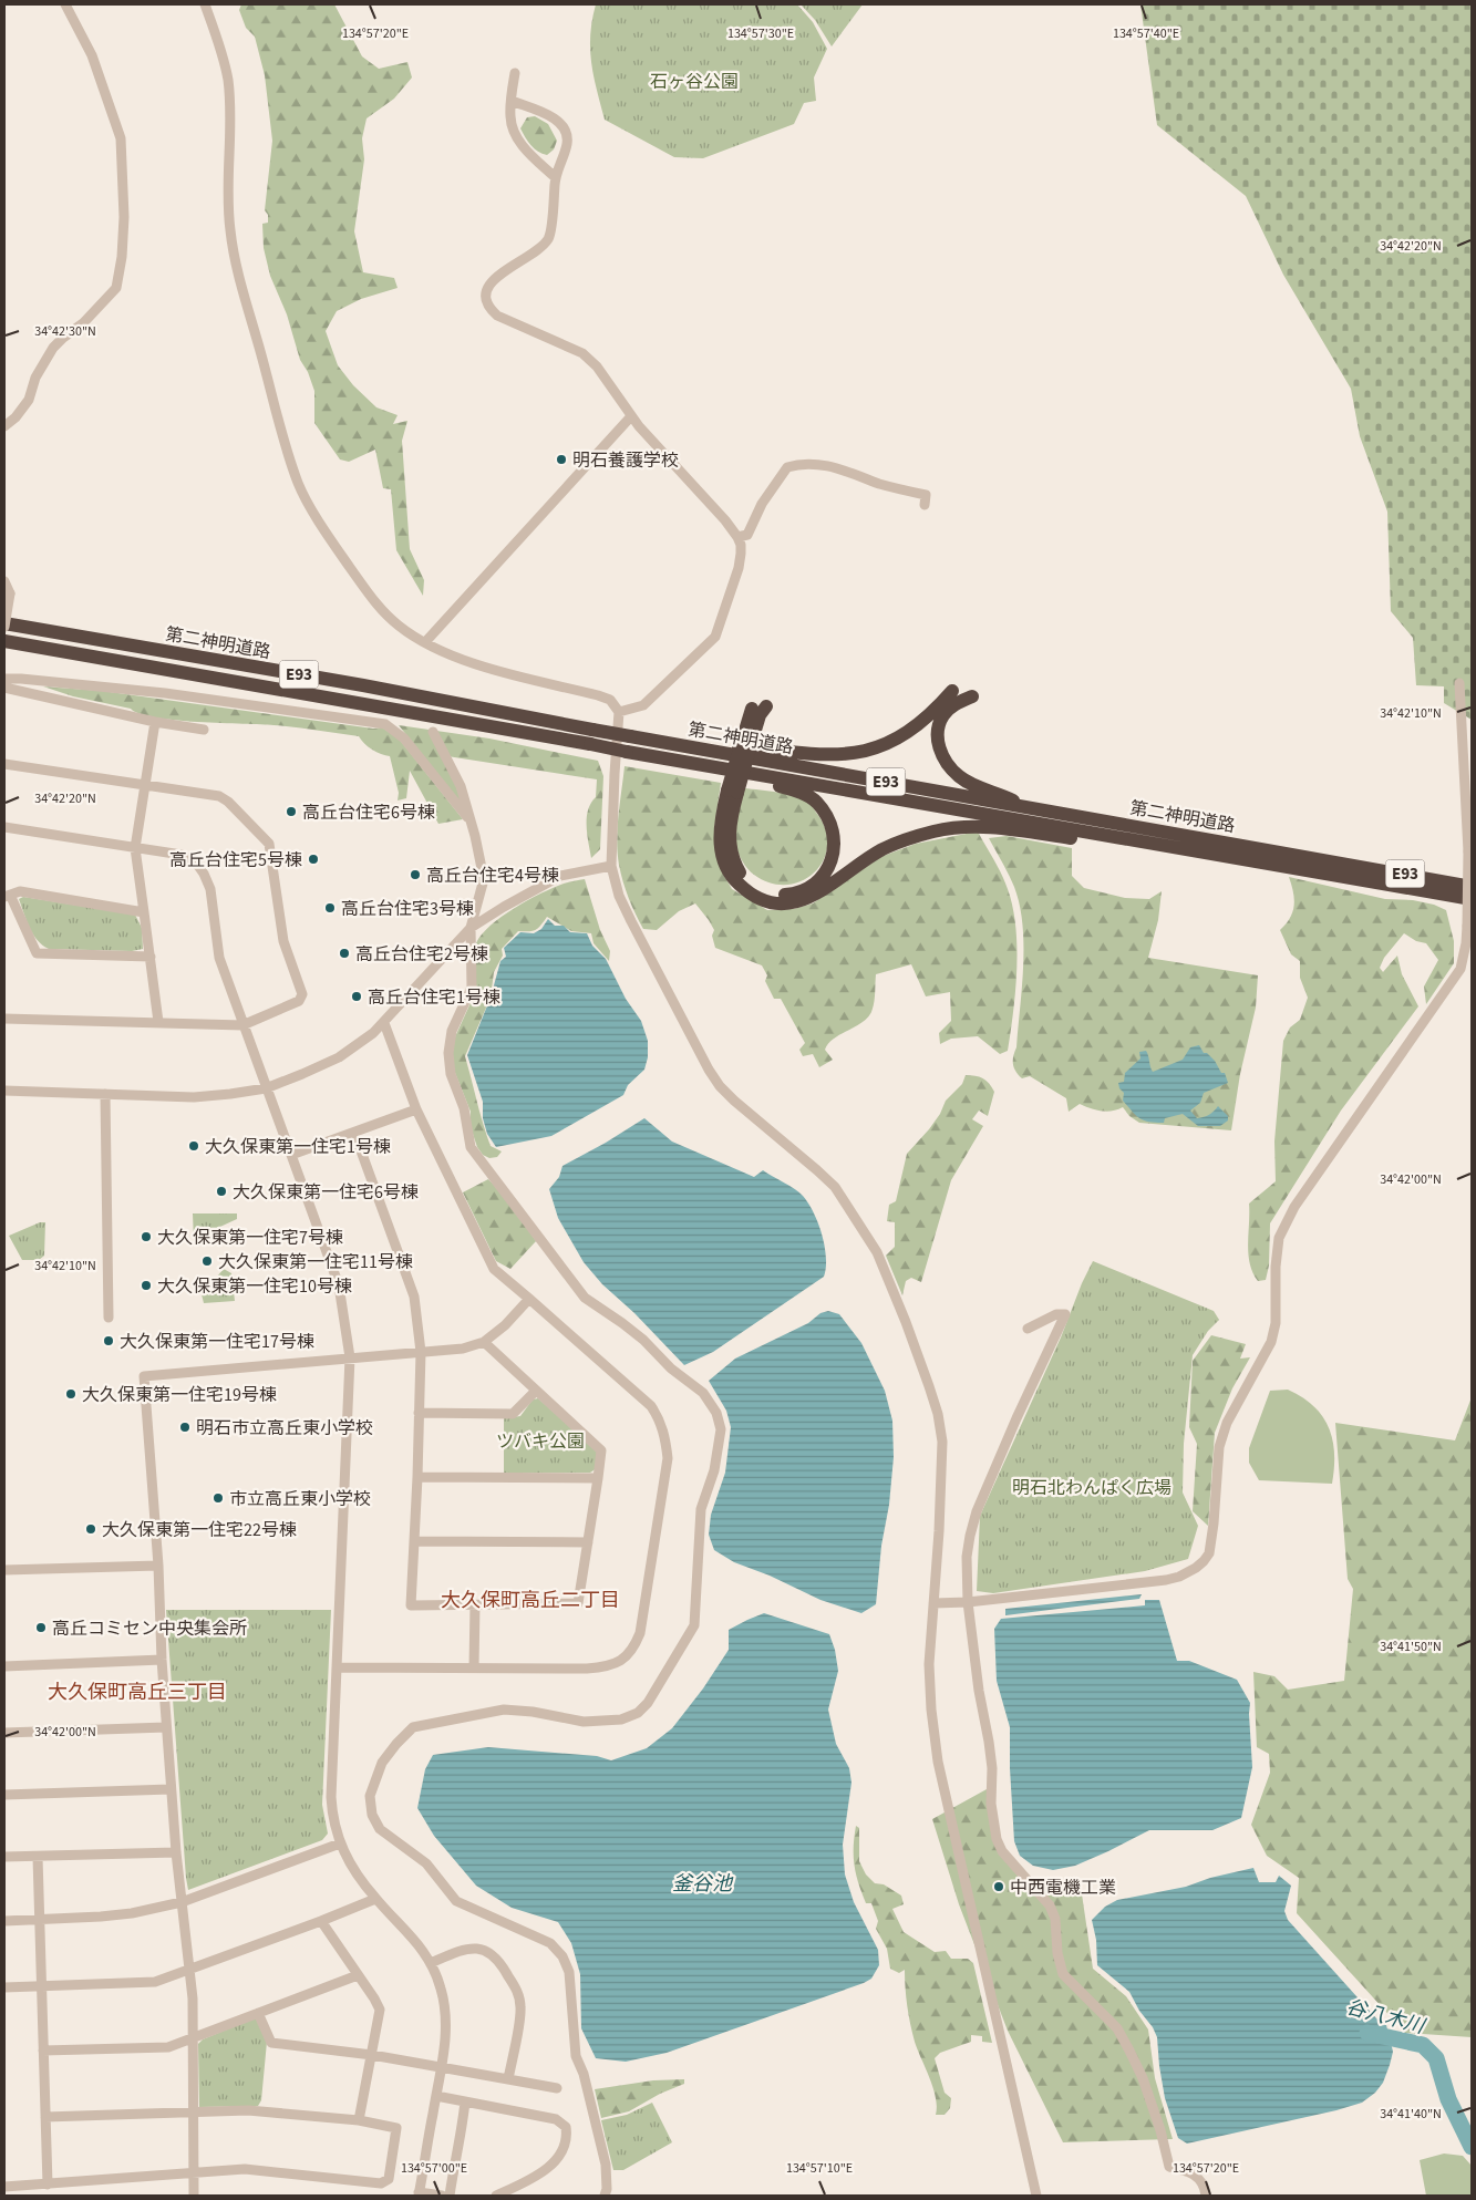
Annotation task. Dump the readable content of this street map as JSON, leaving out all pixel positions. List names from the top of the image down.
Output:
{
  "streets": {
    "highway": ["第二神明道路", "E93"]
  },
  "districts": ["大久保町高丘二丁目", "大久保町高丘三丁目"],
  "water": ["釜谷池", "谷八木川"],
  "parks": ["石ヶ谷公園", "ツバキ公園", "明石北わんぱく広場"],
  "places": [
    "明石養護学校",
    "高丘台住宅6号棟",
    "高丘台住宅5号棟",
    "高丘台住宅4号棟",
    "高丘台住宅3号棟",
    "高丘台住宅2号棟",
    "高丘台住宅1号棟",
    "大久保東第一住宅1号棟",
    "大久保東第一住宅6号棟",
    "大久保東第一住宅7号棟",
    "大久保東第一住宅11号棟",
    "大久保東第一住宅10号棟",
    "大久保東第一住宅17号棟",
    "大久保東第一住宅19号棟",
    "明石市立高丘東小学校",
    "市立高丘東小学校",
    "大久保東第一住宅22号棟",
    "高丘コミセン中央集会所",
    "中西電機工業"
  ],
  "coordinates": [
    "134°57'20\"E",
    "134°57'30\"E",
    "134°57'40\"E",
    "34°42'20\"N",
    "34°42'30\"N",
    "34°42'10\"N",
    "34°42'00\"N",
    "34°41'50\"N",
    "34°41'40\"N",
    "134°57'00\"E",
    "134°57'10\"E"
  ]
}
